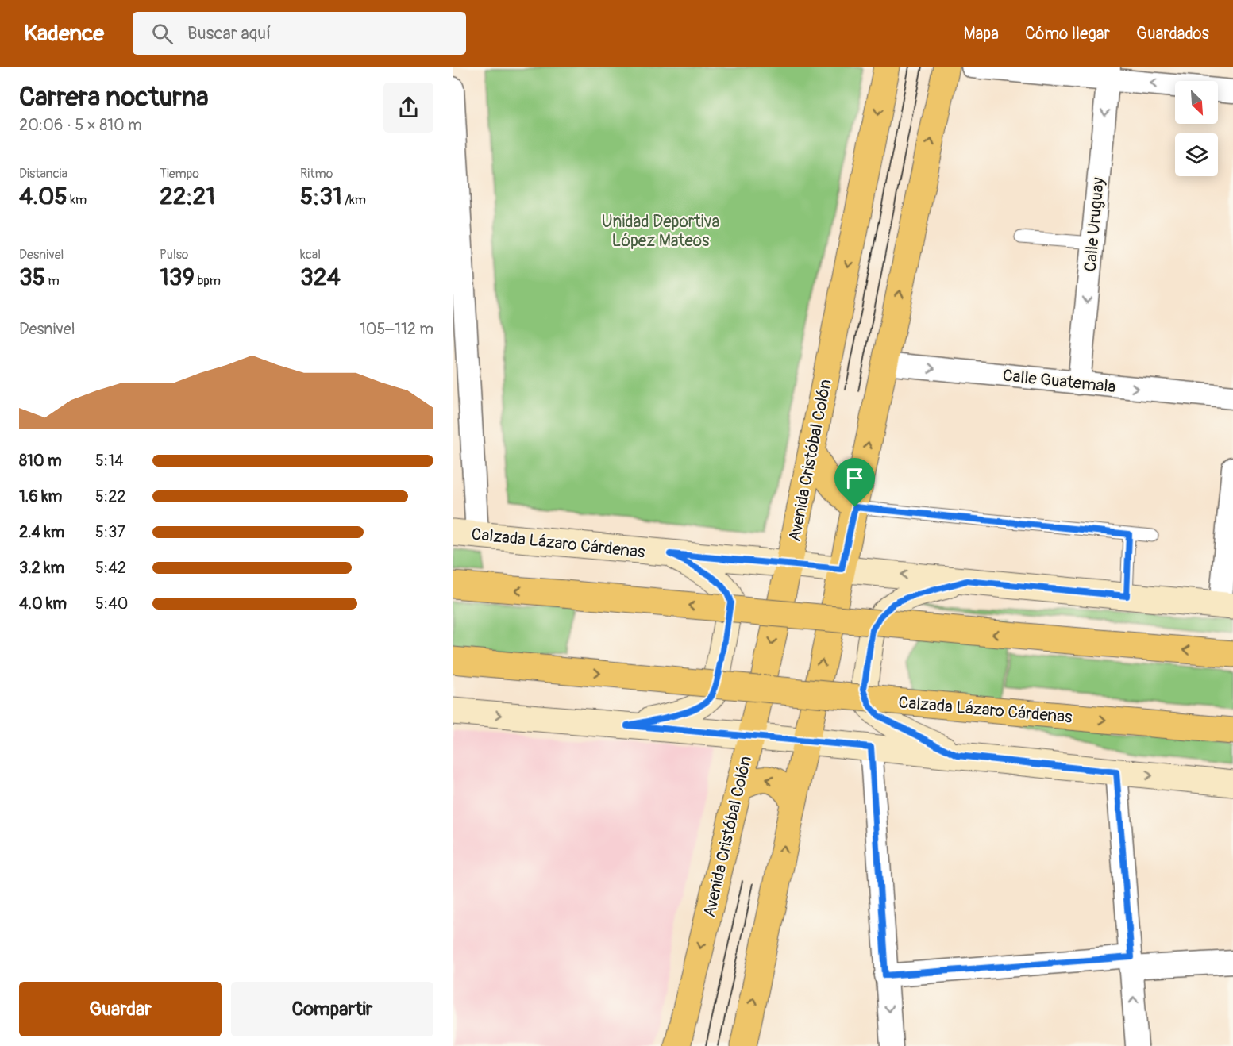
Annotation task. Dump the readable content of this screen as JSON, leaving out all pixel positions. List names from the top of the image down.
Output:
{
  "streets": {
    "main road": ["Avenida Cristóbal Colón", "Calzada Lázaro Cárdenas"],
    "street": ["Calle Uruguay", "Calle Guatemala"]
  },
  "crossings": [
    ["Calle Uruguay", "Calle Guatemala"],
    ["Avenida Cristóbal Colón", "Calzada Lázaro Cárdenas"]
  ],
  "one_way": ["Calle Uruguay", "Calle Guatemala"],
  "parks": ["Unidad Deportiva López Mateos"],
  "north": "bottom right",
  "page": {
    "header": "Kadence",
    "search": "Buscar aquí",
    "nav": ["Mapa", "Cómo llegar", "Guardados"],
    "heading": ["Carrera nocturna", "20:06 · 5 × 810 m"],
    "stats": [
      ["Distancia", "4.05 km"],
      ["Tiempo", "22:21"],
      ["Ritmo", "5:31 /km"],
      ["Desnivel", "35 m"],
      ["Pulso", "139 bpm"],
      ["kcal", "324"]
    ],
    "chart": ["Desnivel", "105–112 m"],
    "list": [
      {
        "name": "810 m",
        "note": "5:14"
      },
      {
        "name": "1.6 km",
        "note": "5:22"
      },
      {
        "name": "2.4 km",
        "note": "5:37"
      },
      {
        "name": "3.2 km",
        "note": "5:42"
      },
      {
        "name": "4.0 km",
        "note": "5:40"
      }
    ],
    "buttons": ["Guardar", "Compartir"]
  }
}
